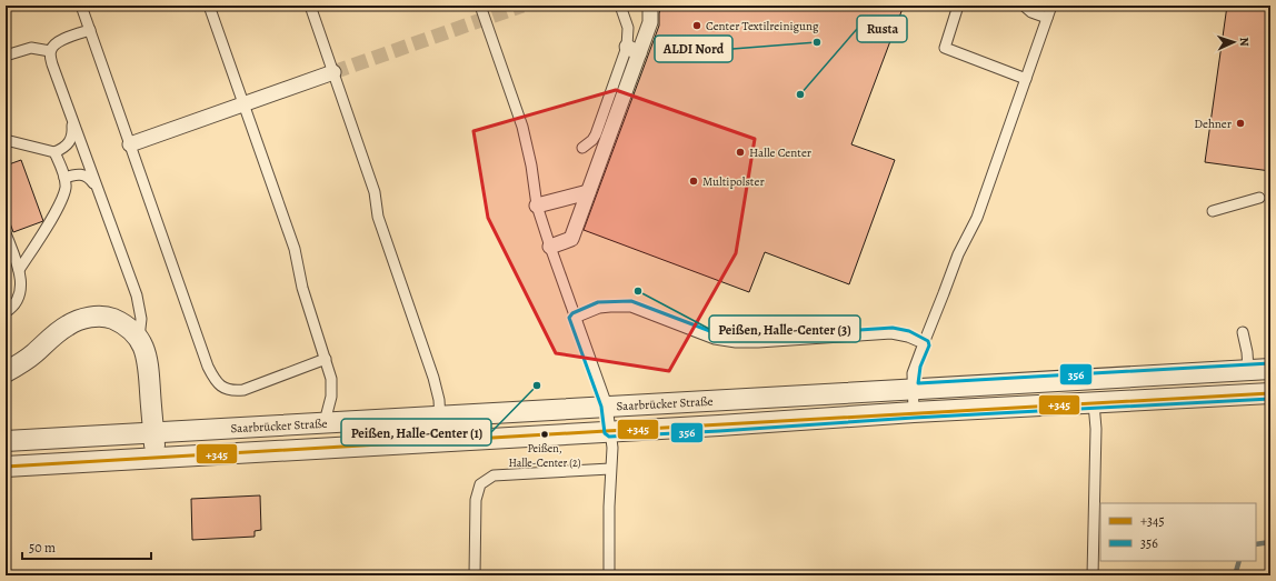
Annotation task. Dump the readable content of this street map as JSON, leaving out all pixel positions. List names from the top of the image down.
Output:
{
  "streets": {
    "street": ["Saarbrücker Straße"]
  },
  "places": [
    "Center Textilreinigung",
    "ALDI Nord",
    "Rusta",
    "Dehner",
    "Halle Center",
    "Multipolster",
    "Peißen, Halle-Center (3)",
    "Peißen, Halle-Center (1)",
    "Peißen, Halle-Center (2)"
  ],
  "lines": ["transit line 356", "transit line +345"],
  "legend": ["+345", "356"],
  "scale_bar": "50 m",
  "north": "right"
}
